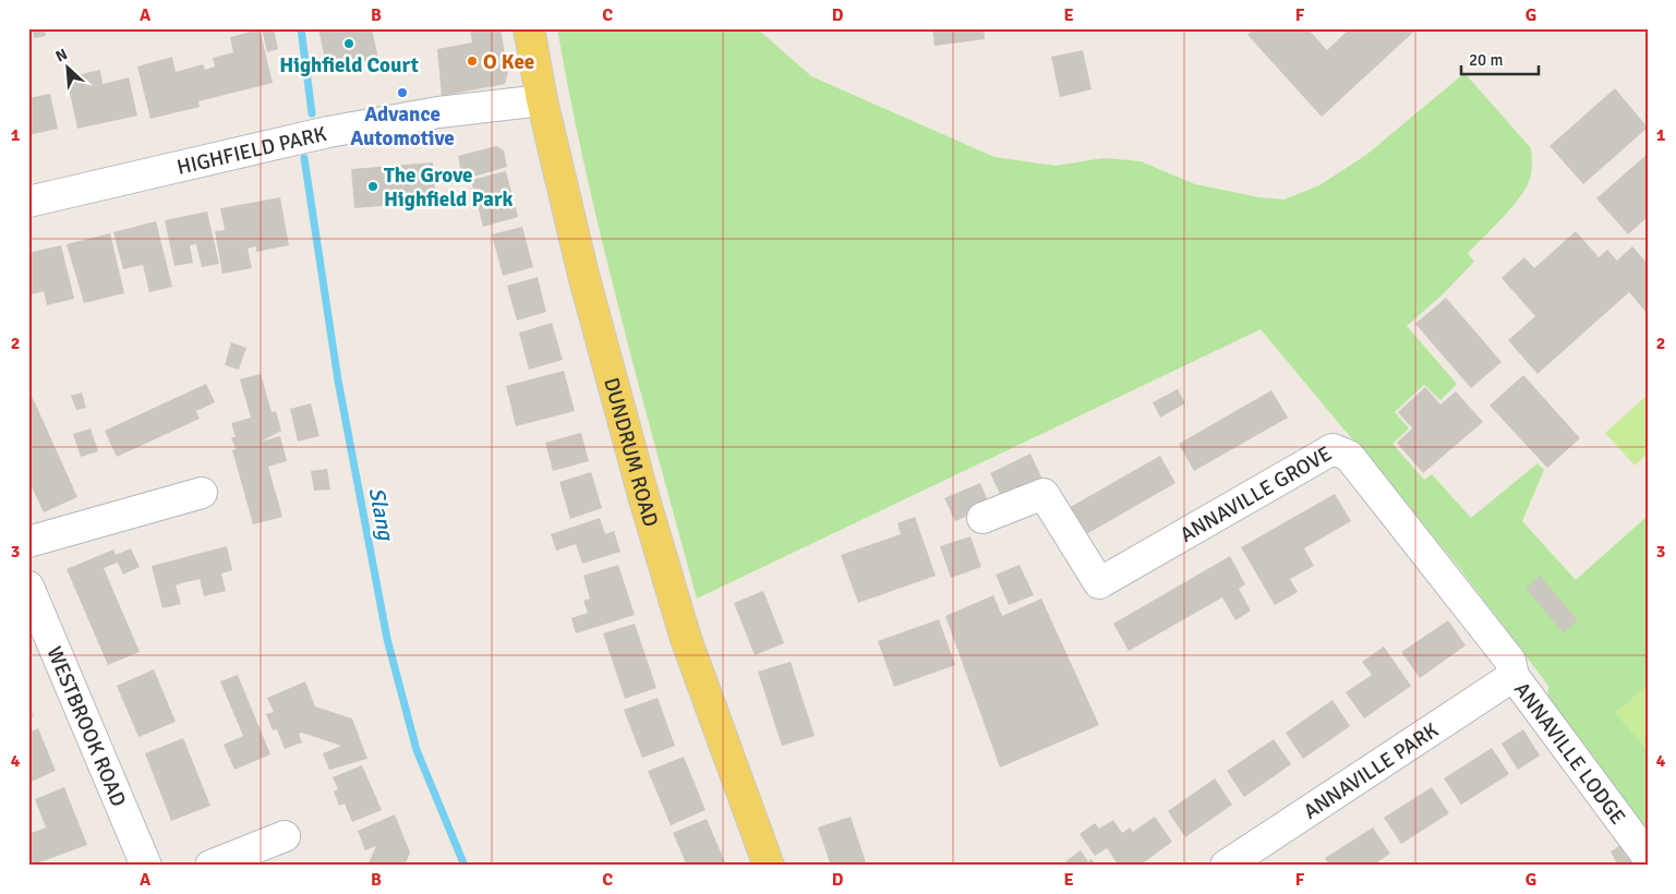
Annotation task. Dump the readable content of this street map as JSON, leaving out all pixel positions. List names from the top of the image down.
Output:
{
  "streets": {
    "main road": ["DUNDRUM ROAD"],
    "street": [
      "HIGHFIELD PARK",
      "ANNAVILLE GROVE",
      "WESTBROOK ROAD",
      "ANNAVILLE LODGE",
      "ANNAVILLE PARK"
    ]
  },
  "crossings": [
    ["HIGHFIELD PARK", "DUNDRUM ROAD"],
    ["ANNAVILLE GROVE", "ANNAVILLE LODGE"],
    ["ANNAVILLE GROVE", "ANNAVILLE PARK"],
    ["ANNAVILLE LODGE", "ANNAVILLE PARK"]
  ],
  "water": ["Slang"],
  "places": [
    "Highfield Court",
    "O Kee",
    "Advance Automotive",
    "The Grove Highfield Park"
  ],
  "scale_bar": "20 m",
  "north": "top left",
  "grid": {
    "columns": [
      "A",
      "B",
      "C",
      "D",
      "E",
      "F",
      "G"
    ],
    "rows": [
      "1",
      "2",
      "3",
      "4"
    ]
  }
}
